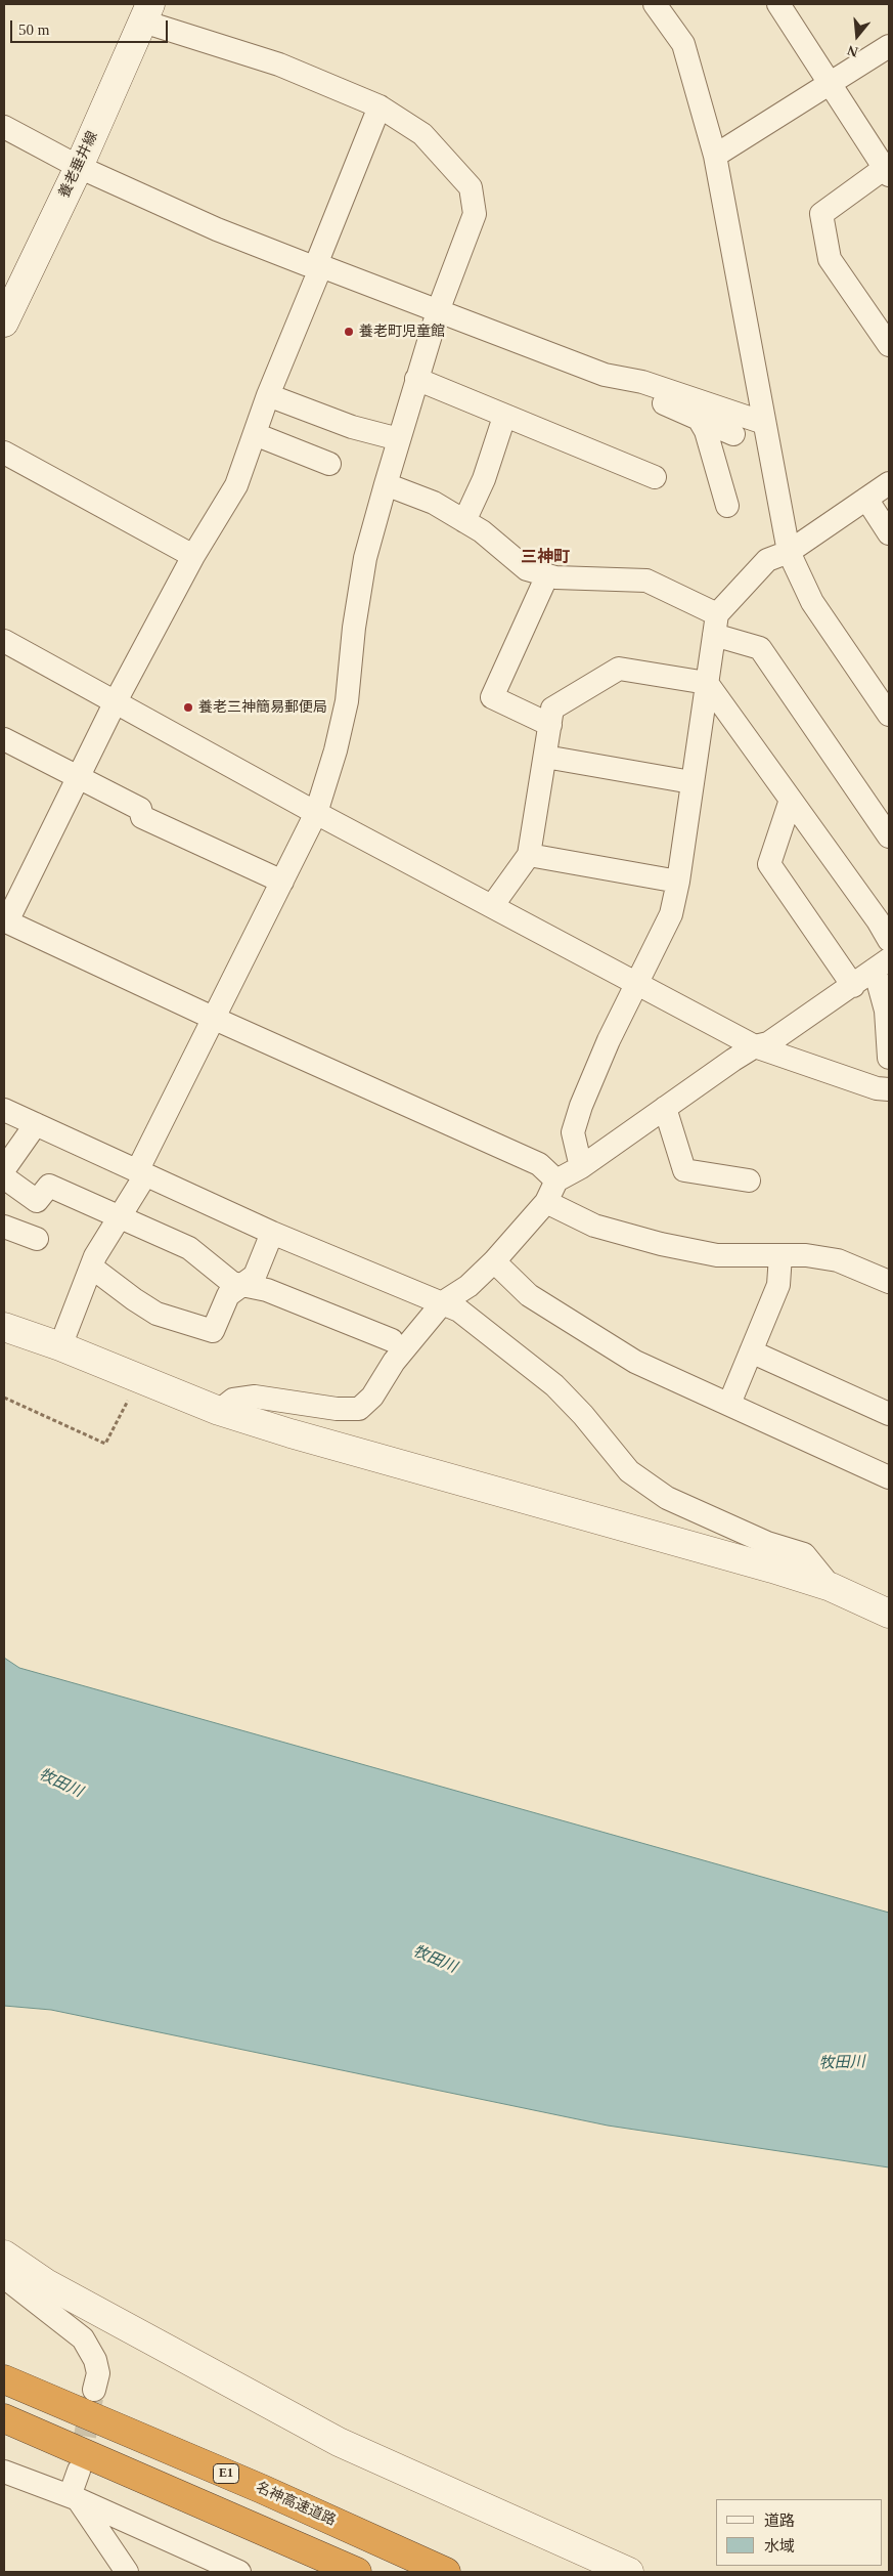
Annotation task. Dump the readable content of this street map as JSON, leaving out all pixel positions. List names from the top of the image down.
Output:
{
  "streets": {
    "highway": ["E1", "名神高速道路"],
    "street": ["養老垂井線"]
  },
  "districts": ["三神町"],
  "water": ["牧田川"],
  "places": ["養老町児童館", "養老三神簡易郵便局"],
  "legend": ["道路", "水域"],
  "scale_bar": "50 m",
  "north": "bottom"
}
